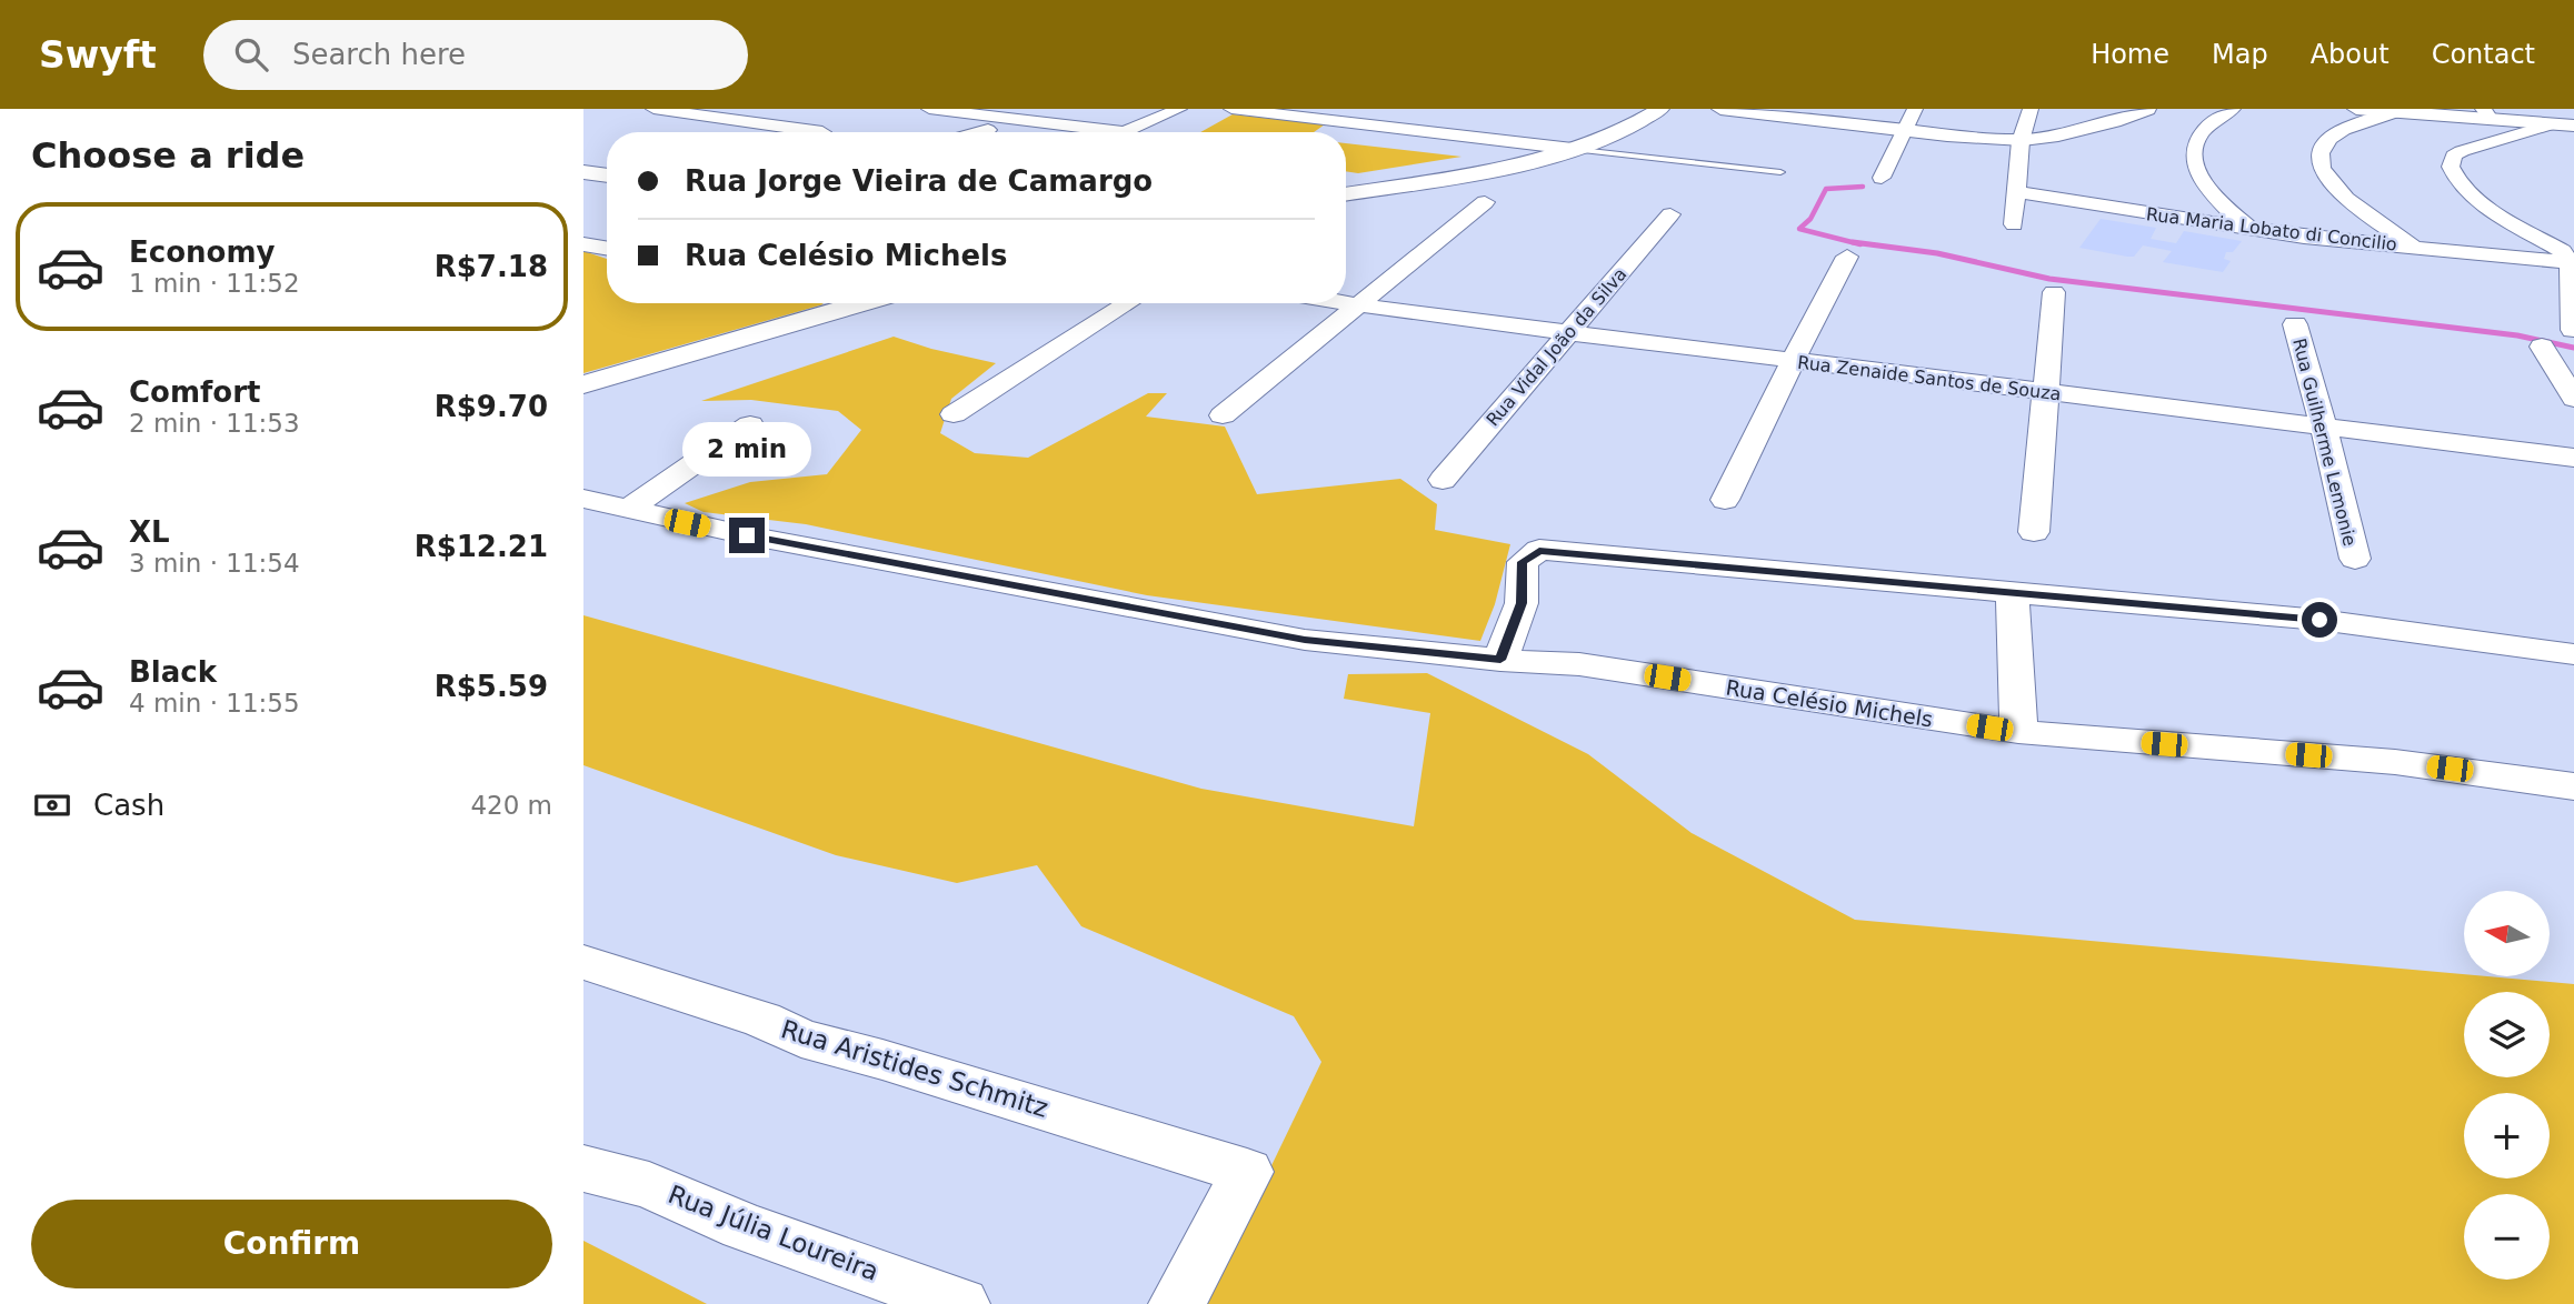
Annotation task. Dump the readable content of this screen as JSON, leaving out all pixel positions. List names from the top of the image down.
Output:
{
  "streets": {
    "street": [
      "Rua Maria Lobato di Concilio",
      "Rua Vidal João da Silva",
      "Rua Zenaide Santos de Souza",
      "Rua Guilherme Lemonie",
      "Rua Celésio Michels",
      "Rua Aristides Schmitz",
      "Rua Júlia Loureira"
    ]
  },
  "crossings": [
    ["Rua Vidal João da Silva", "Rua Zenaide Santos de Souza"],
    ["Rua Zenaide Santos de Souza", "Rua Guilherme Lemonie"]
  ],
  "north": "left",
  "page": {
    "header": "Swyft",
    "search": "Search here",
    "nav": [
      "Home",
      "Map",
      "About",
      "Contact"
    ],
    "heading": "Choose a ride",
    "banner": ["Rua Jorge Vieira de Camargo", "Rua Celésio Michels"],
    "list": [
      {
        "name": "Economy",
        "note": "1 min · 11:52",
        "value": "R$7.18"
      },
      {
        "name": "Comfort",
        "note": "2 min · 11:53",
        "value": "R$9.70"
      },
      {
        "name": "XL",
        "note": "3 min · 11:54",
        "value": "R$12.21"
      },
      {
        "name": "Black",
        "note": "4 min · 11:55",
        "value": "R$5.59"
      }
    ],
    "bubble": "2 min",
    "pay": ["Cash", "420 m"],
    "map_buttons": ["+", "−"],
    "buttons": "Confirm"
  }
}
